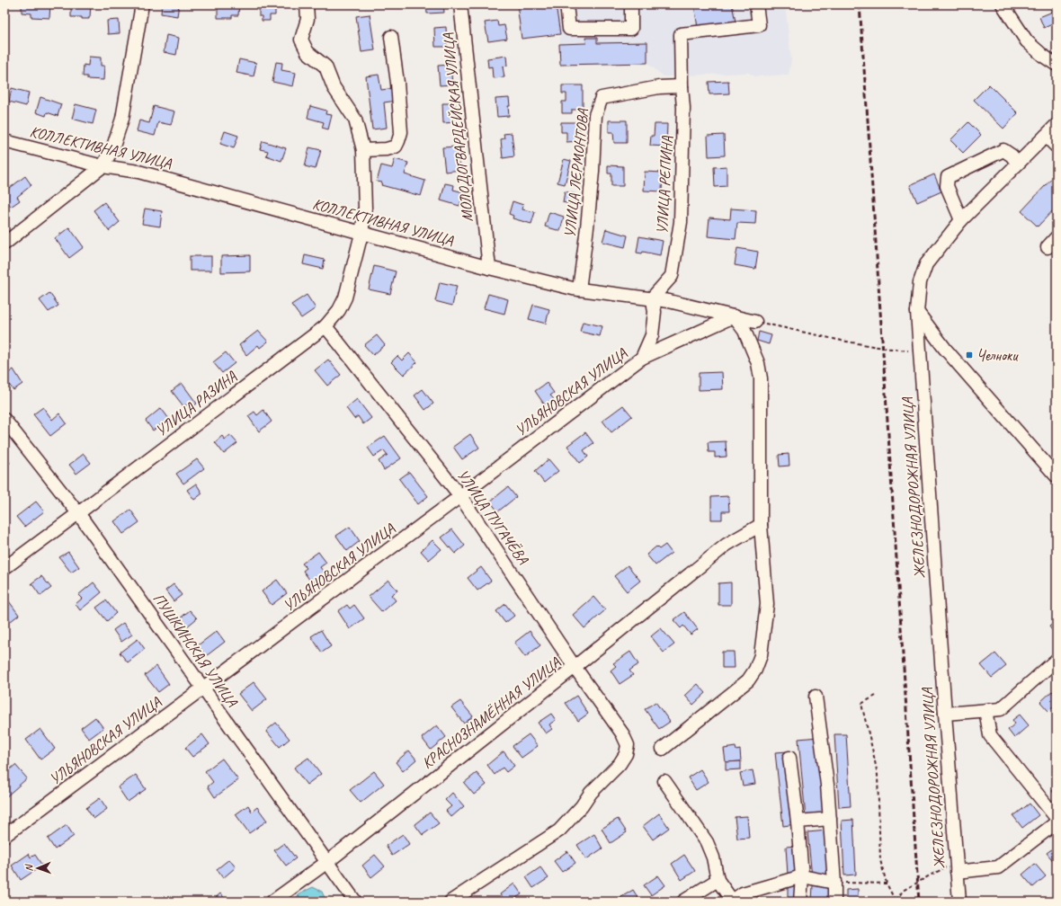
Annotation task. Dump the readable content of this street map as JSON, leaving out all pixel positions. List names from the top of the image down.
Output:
{
  "streets": {
    "street": [
      "МОЛОДОГВАРДЕЙСКАЯ УЛИЦА",
      "КОЛЛЕКТИВНАЯ УЛИЦА",
      "УЛИЦА ЛЕРМОНТОВА",
      "УЛИЦА РЕПИНА",
      "УЛЬЯНОВСКАЯ УЛИЦА",
      "УЛИЦА РАЗИНА",
      "ЖЕЛЕЗНОДОРОЖНАЯ УЛИЦА",
      "УЛИЦА ПУГАЧЁВА",
      "ПУШКИНСКАЯ УЛИЦА",
      "КРАСНОЗНАМЁННАЯ УЛИЦА"
    ]
  },
  "crossings": [
    ["МОЛОДОГВАРДЕЙСКАЯ УЛИЦА", "КОЛЛЕКТИВНАЯ УЛИЦА"],
    ["КОЛЛЕКТИВНАЯ УЛИЦА", "УЛИЦА ЛЕРМОНТОВА"],
    ["КОЛЛЕКТИВНАЯ УЛИЦА", "УЛИЦА РЕПИНА"],
    ["КОЛЛЕКТИВНАЯ УЛИЦА", "УЛЬЯНОВСКАЯ УЛИЦА"],
    ["КОЛЛЕКТИВНАЯ УЛИЦА", "УЛИЦА РАЗИНА"],
    ["УЛИЦА ЛЕРМОНТОВА", "УЛИЦА РЕПИНА"],
    ["УЛИЦА РЕПИНА", "УЛЬЯНОВСКАЯ УЛИЦА"],
    ["УЛЬЯНОВСКАЯ УЛИЦА", "УЛИЦА ПУГАЧЁВА"],
    ["УЛЬЯНОВСКАЯ УЛИЦА", "ПУШКИНСКАЯ УЛИЦА"],
    ["УЛИЦА РАЗИНА", "УЛИЦА ПУГАЧЁВА"],
    ["УЛИЦА РАЗИНА", "ПУШКИНСКАЯ УЛИЦА"],
    ["УЛИЦА ПУГАЧЁВА", "КРАСНОЗНАМЁННАЯ УЛИЦА"],
    ["ПУШКИНСКАЯ УЛИЦА", "КРАСНОЗНАМЁННАЯ УЛИЦА"]
  ],
  "places": {
    "transit": ["Челноки"]
  },
  "north": "left"
}
